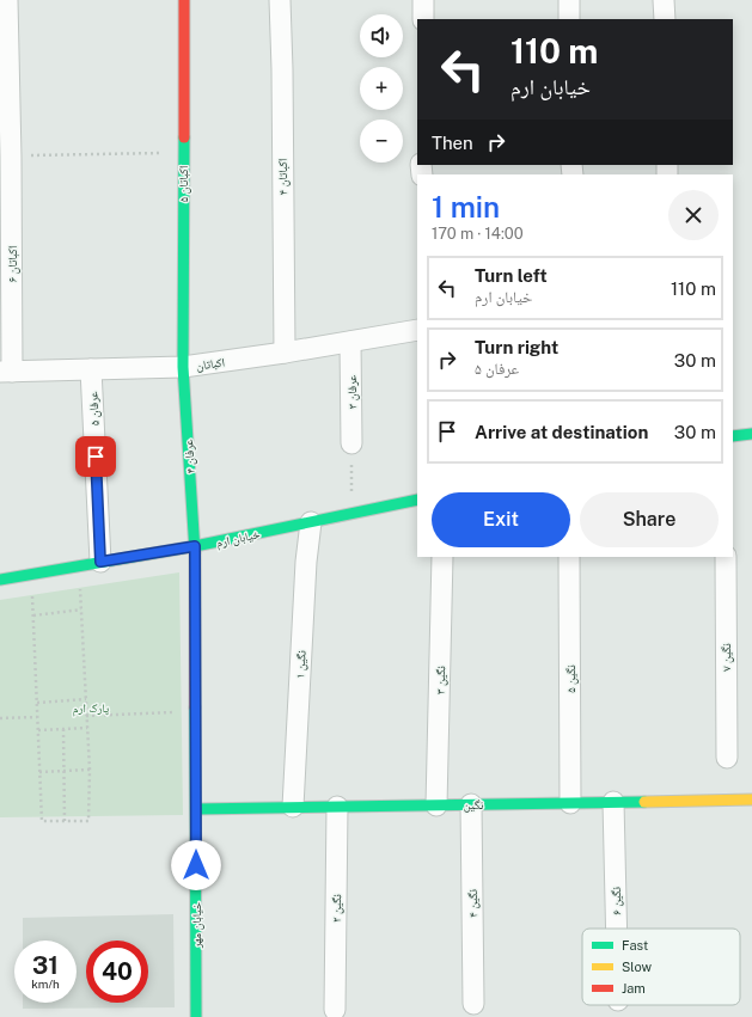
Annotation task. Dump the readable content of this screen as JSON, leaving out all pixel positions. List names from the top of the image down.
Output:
{
  "streets": {
    "street": [
      "اکباتان ۴",
      "اکباتان ۵",
      "اکباتان ۶",
      "اکباتان",
      "عرفان ۳",
      "عرفان ۵",
      "عرفان ۴",
      "خیابان ارم",
      "نگین ۷",
      "نگین ۱",
      "نگین ۵",
      "نگین ۳",
      "نگین",
      "نگین ۶",
      "نگین ۴",
      "نگین ۲",
      "خیابان مهر"
    ]
  },
  "crossings": [
    ["اکباتان ۴", "اکباتان"],
    ["اکباتان ۵", "اکباتان"],
    ["اکباتان ۵", "عرفان ۴"],
    ["اکباتان ۶", "اکباتان"],
    ["اکباتان", "عرفان ۳"],
    ["اکباتان", "عرفان ۵"],
    ["اکباتان", "عرفان ۴"],
    ["عرفان ۵", "خیابان ارم"],
    ["عرفان ۴", "خیابان ارم"],
    ["عرفان ۴", "خیابان مهر"],
    ["خیابان ارم", "نگین ۱"],
    ["خیابان ارم", "خیابان مهر"],
    ["نگین ۱", "نگین"],
    ["نگین ۵", "نگین"],
    ["نگین ۳", "نگین"],
    ["نگین", "نگین ۶"],
    ["نگین", "نگین ۴"],
    ["نگین", "نگین ۲"],
    ["نگین", "خیابان مهر"]
  ],
  "parks": ["پارک ارم"],
  "legend": ["Fast", "Slow", "Jam"],
  "page": {
    "map_buttons": ["+", "−"],
    "turn": ["110 m", "خیابان ارم"],
    "then": "Then",
    "heading": ["1 min", "170 m · 14:00"],
    "list": [
      {
        "name": "Turn left",
        "note": "خیابان ارم",
        "value": "110 m"
      },
      {
        "name": "Turn right",
        "note": "عرفان ۵",
        "value": "30 m"
      },
      {
        "name": "Arrive at destination",
        "value": "30 m"
      }
    ],
    "buttons": ["Exit", "Share"],
    "speed": "31 km/h",
    "limit": "40"
  }
}
